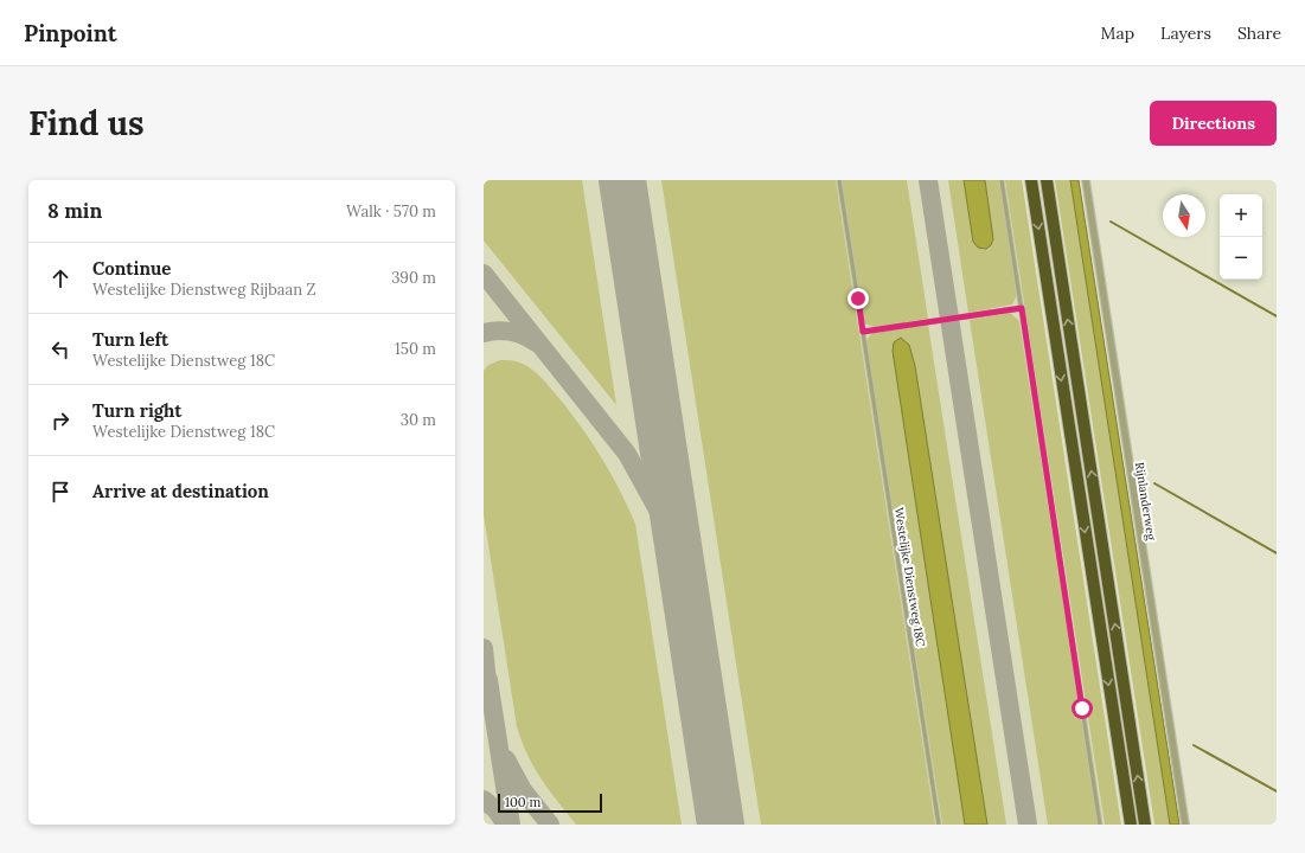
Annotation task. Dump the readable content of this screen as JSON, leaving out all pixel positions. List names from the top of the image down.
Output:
{
  "streets": {
    "street": ["Rijnlanderweg"],
    "lane": ["Westelijke Dienstweg 18C"]
  },
  "scale_bar": "100 m",
  "north": "bottom",
  "page": {
    "header": "Pinpoint",
    "nav": ["Map", "Layers", "Share"],
    "buttons": "Directions",
    "title": "Find us",
    "heading": ["8 min", "Walk · 570 m"],
    "map_buttons": ["+", "−"],
    "list": [
      ["Continue", "Westelijke Dienstweg Rijbaan Z", "390 m"],
      ["Turn left", "Westelijke Dienstweg 18C", "150 m"],
      ["Turn right", "Westelijke Dienstweg 18C", "30 m"],
      "Arrive at destination"
    ],
    "scale": "100 m"
  }
}
